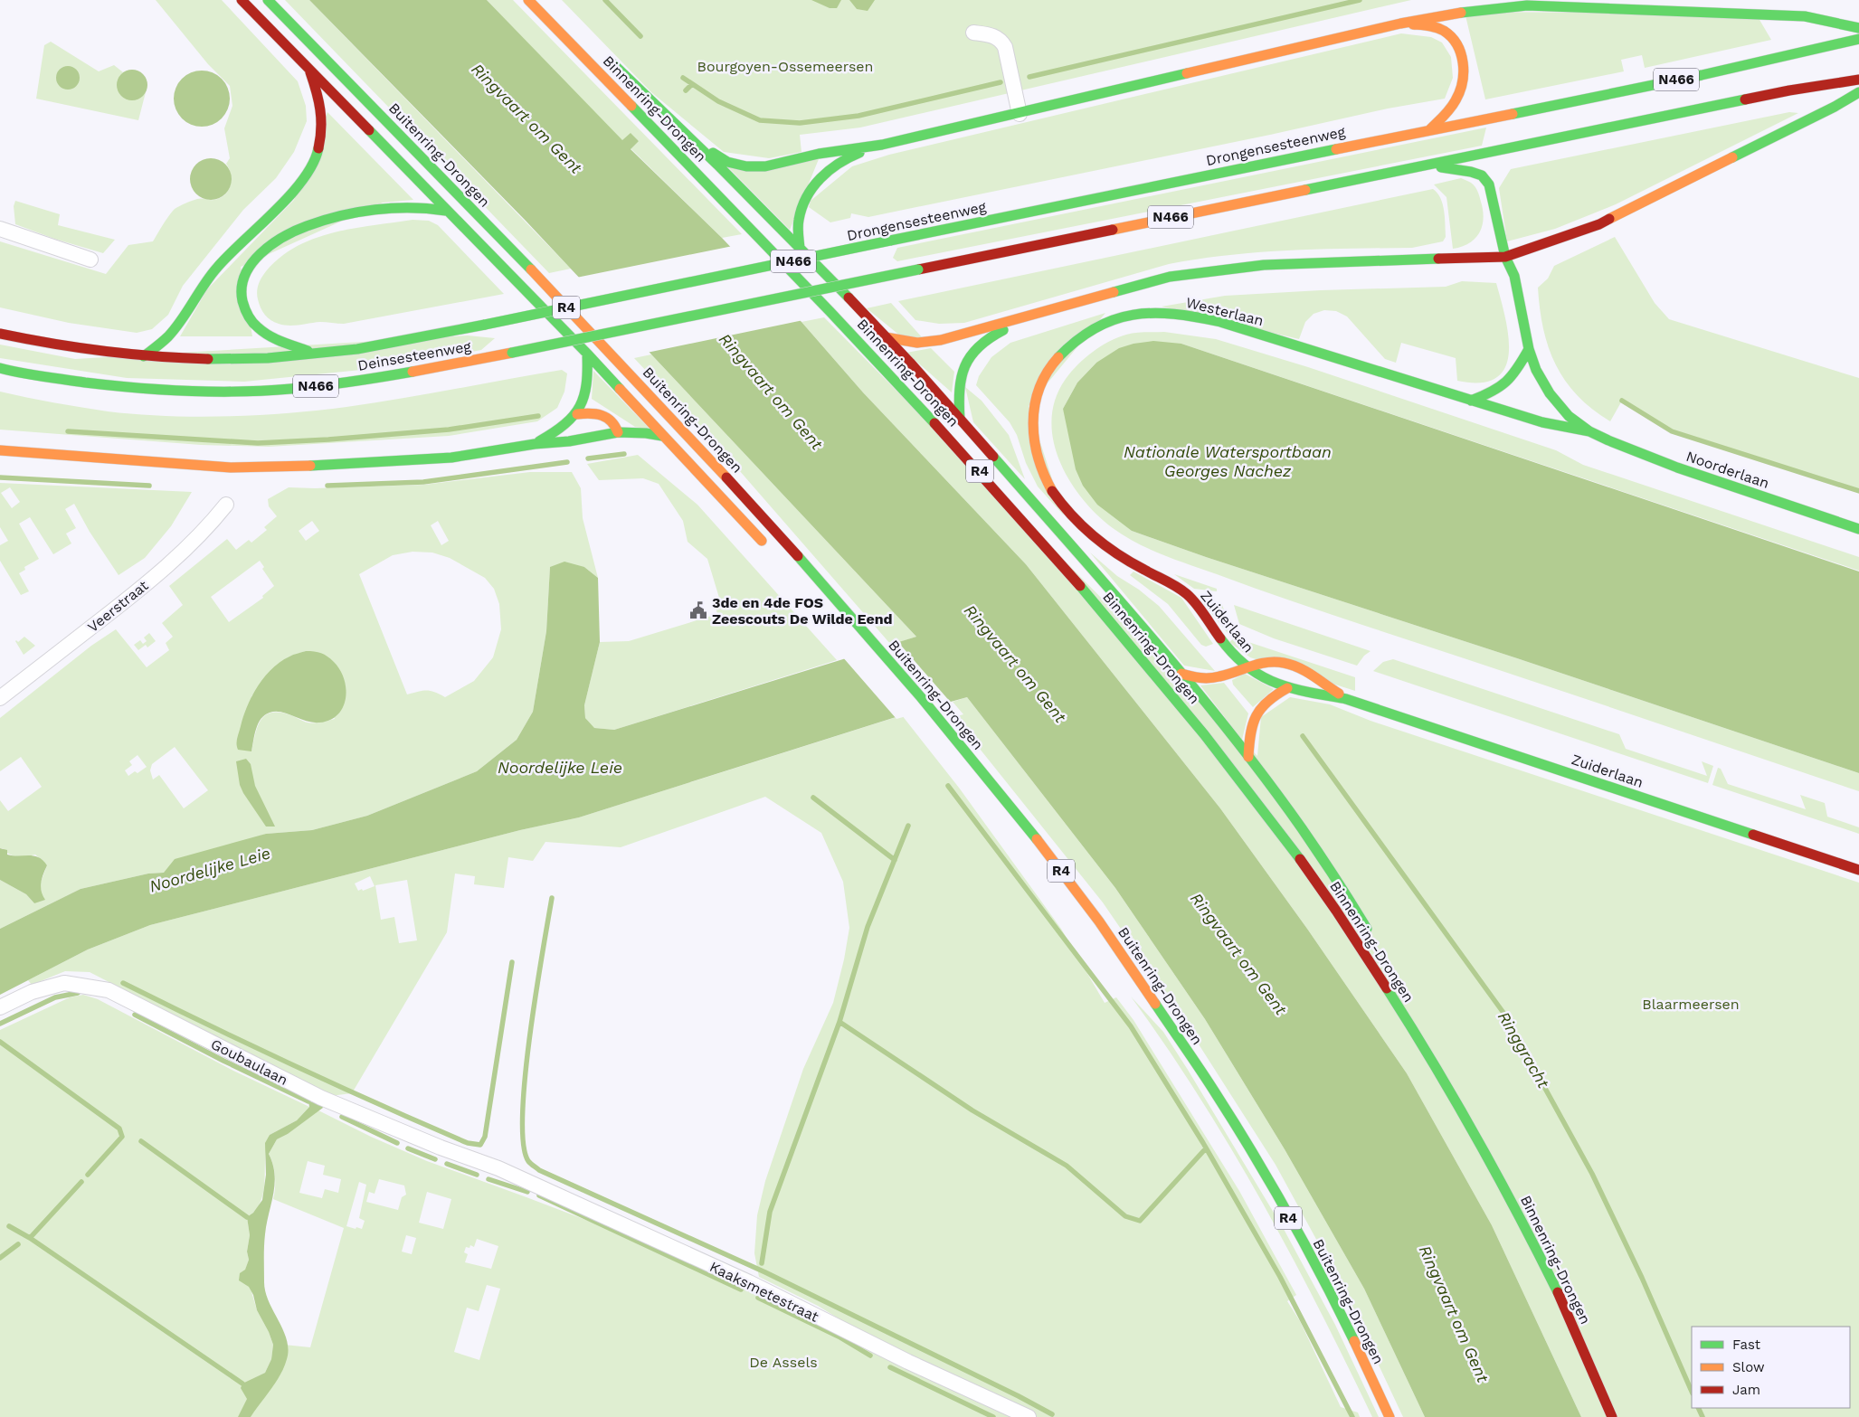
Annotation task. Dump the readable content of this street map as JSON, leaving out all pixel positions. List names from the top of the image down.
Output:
{
  "streets": {
    "main road": [
      "N466",
      "Binnenring-Drongen",
      "Drongensesteenweg",
      "Buitenring-Drongen",
      "R4",
      "Westerlaan",
      "Deinsesteenweg",
      "Noorderlaan",
      "Zuiderlaan"
    ],
    "street": ["Veerstraat", "Goubaulaan", "Kaaksmetestraat"]
  },
  "crossings": [
    ["N466", "Deinsesteenweg"],
    ["Drongensesteenweg", "Deinsesteenweg"],
    ["Westerlaan", "Noorderlaan"],
    ["Westerlaan", "Zuiderlaan"],
    ["Goubaulaan", "Kaaksmetestraat"]
  ],
  "water": [
    "Ringvaart om Gent",
    "Nationale Watersportbaan Georges Nachez",
    "Noordelijke Leie",
    "Ringgracht"
  ],
  "parks": ["Bourgoyen-Ossemeersen", "Blaarmeersen", "De Assels"],
  "places": {
    "public building": ["3de en 4de FOS Zeescouts De Wilde Eend"]
  },
  "legend": ["Fast", "Slow", "Jam"]
}
